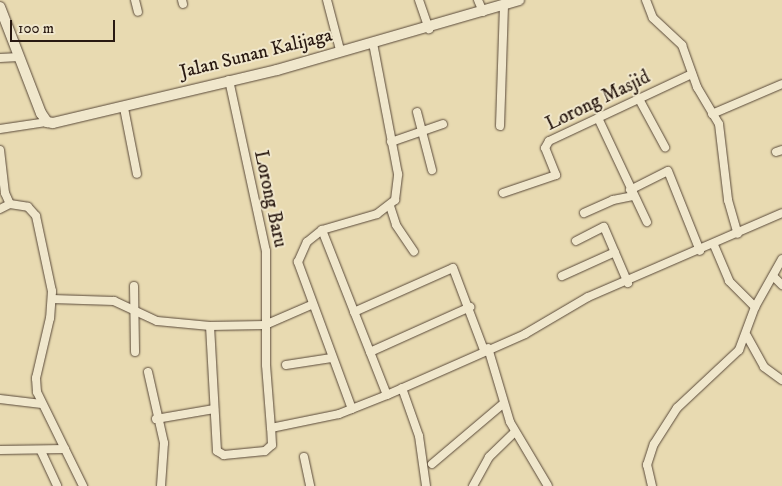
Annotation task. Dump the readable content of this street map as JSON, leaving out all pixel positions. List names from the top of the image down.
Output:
{
  "streets": {
    "street": ["Jalan Sunan Kalijaga", "Lorong Masjid", "Lorong Baru"]
  },
  "crossings": [
    ["Jalan Sunan Kalijaga", "Lorong Baru"]
  ],
  "scale_bar": "100 m"
}
